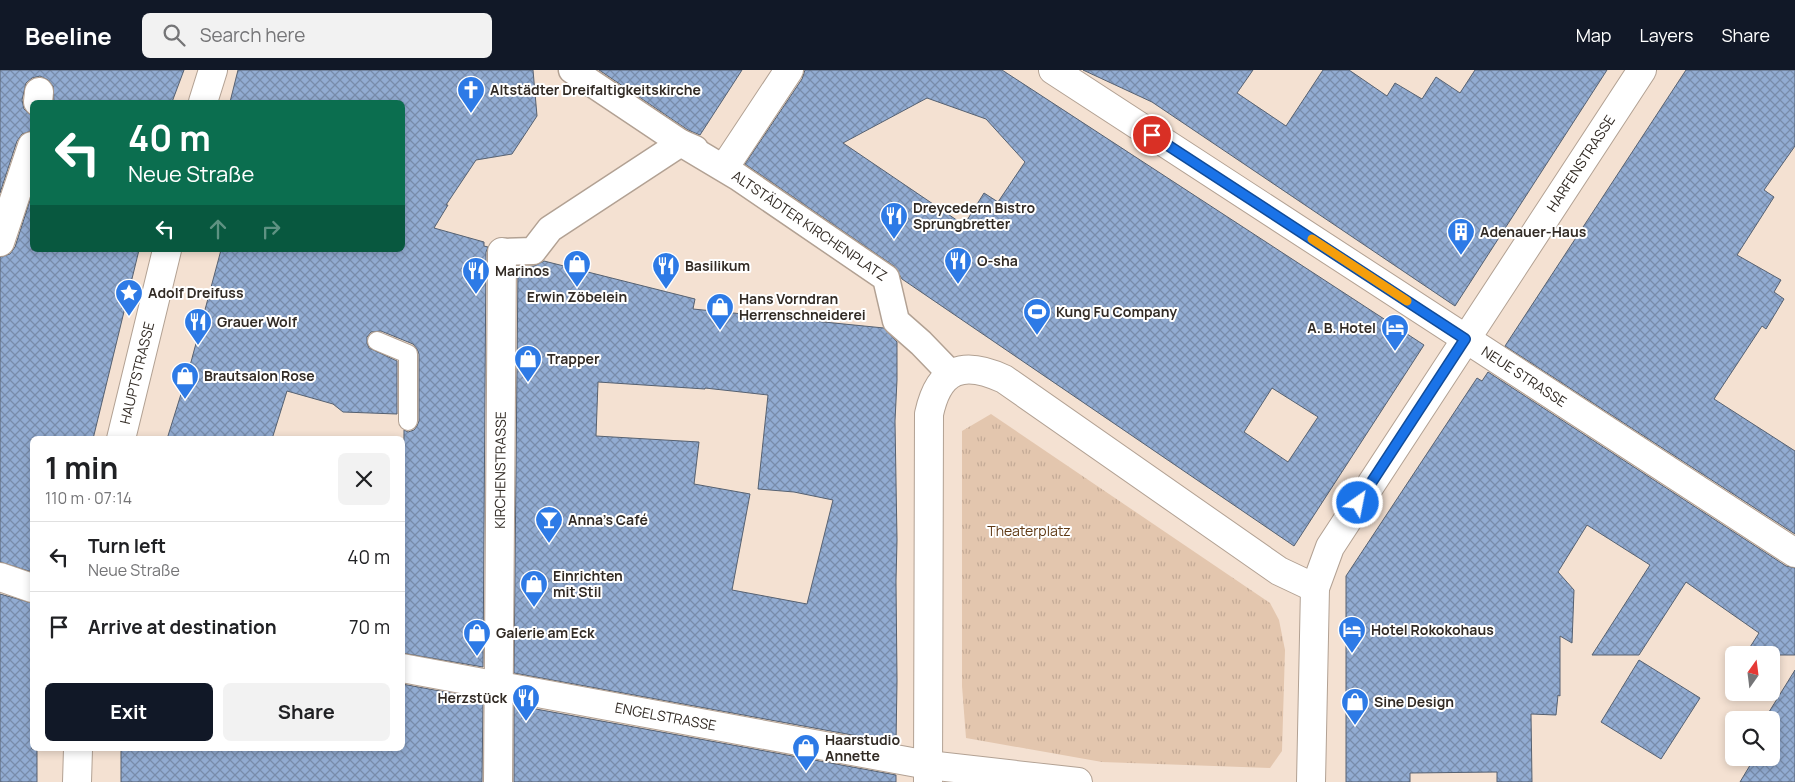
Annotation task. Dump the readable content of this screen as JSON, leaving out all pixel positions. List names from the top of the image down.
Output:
{
  "streets": {
    "street": [
      "HARFENSTRASSE",
      "ALTSTÄDTER KIRCHENPLATZ",
      "HAUPTSTRASSE",
      "NEUE STRASSE",
      "KIRCHENSTRASSE",
      "ENGELSTRASSE"
    ]
  },
  "crossings": [
    ["HARFENSTRASSE", "NEUE STRASSE"],
    ["KIRCHENSTRASSE", "ENGELSTRASSE"]
  ],
  "parks": ["Theaterplatz"],
  "places": {
    "church": ["Altstädter Dreifaltigkeitskirche"],
    "restaurant": [
      "Dreycedern Bistro Sprungbretter",
      "O-sha",
      "Basilikum",
      "Marinos",
      "Grauer Wolf",
      "Herzstück"
    ],
    "building": ["Adenauer-Haus"],
    "shop": [
      "Erwin Zöbelein",
      "Hans Vorndran Herrenschneiderei",
      "Trapper",
      "Brautsalon Rose",
      "Einrichten mit Stil",
      "Galerie am Eck",
      "Sine Design",
      "Haarstudio Annette"
    ],
    "place": ["Adolf Dreifuss"],
    "sports": ["Kung Fu Company"],
    "hotel": ["A. B. Hotel", "Hotel Rokokohaus"],
    "bar": ["Anna's Café"]
  },
  "north": "top",
  "page": {
    "header": "Beeline",
    "search": "Search here",
    "nav": ["Map", "Layers", "Share"],
    "turn": ["40 m", "Neue Straße"],
    "heading": ["1 min", "110 m · 07:14"],
    "list": [
      {
        "name": "Turn left",
        "note": "Neue Straße",
        "value": "40 m"
      },
      {
        "name": "Arrive at destination",
        "value": "70 m"
      }
    ],
    "buttons": ["Exit", "Share"]
  }
}
